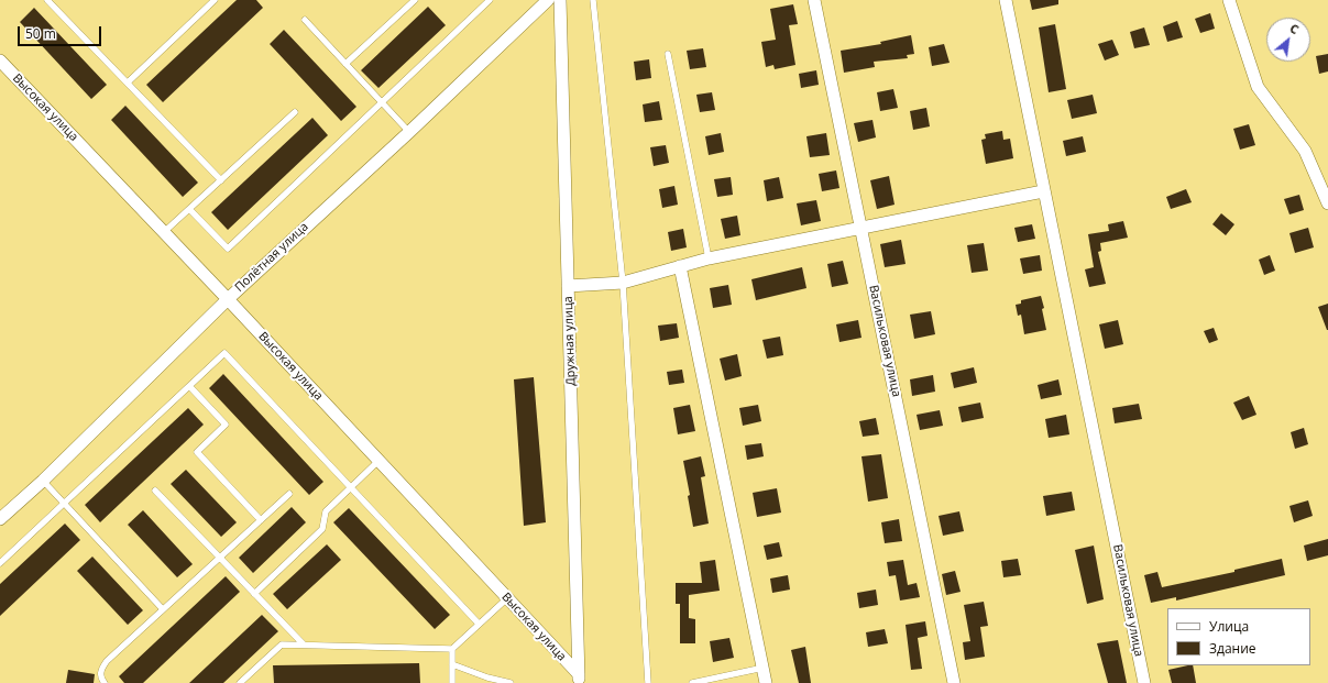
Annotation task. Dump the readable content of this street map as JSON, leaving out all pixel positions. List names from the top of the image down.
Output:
{
  "streets": {
    "street": [
      "Высокая улица",
      "Полётная улица",
      "Дружная улица",
      "Васильковая улица"
    ]
  },
  "crossings": [
    ["Высокая улица", "Полётная улица"],
    ["Высокая улица", "Дружная улица"]
  ],
  "legend": ["Улица", "Здание"],
  "scale_bar": "50 m",
  "north": "top right"
}
